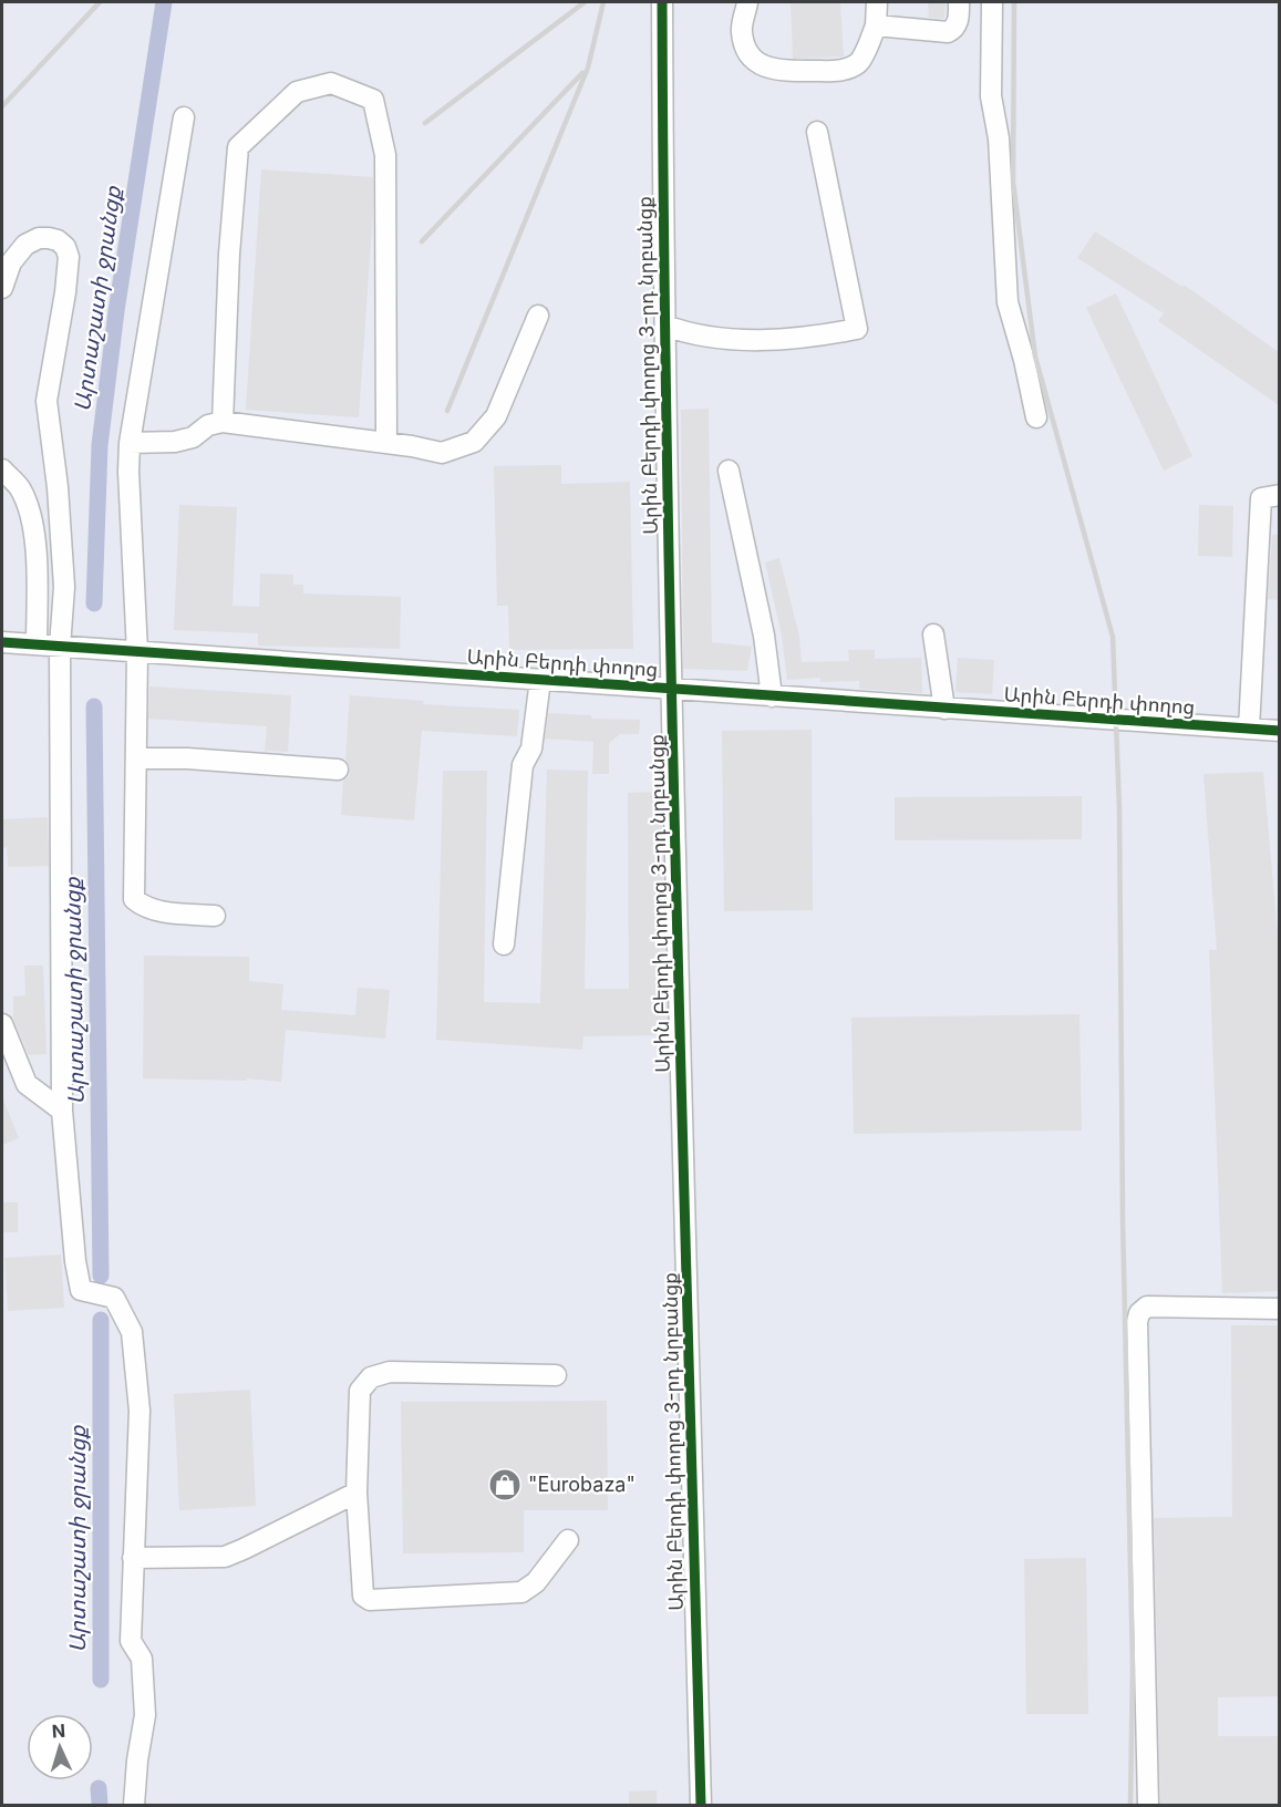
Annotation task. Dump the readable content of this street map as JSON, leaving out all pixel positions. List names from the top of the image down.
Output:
{
  "streets": {
    "street": ["Արին Բերդի փողոց 3-րդ նրբանցք", "Արին Բերդի փողոց"]
  },
  "crossings": [
    ["Արին Բերդի փողոց 3-րդ նրբանցք", "Արին Բերդի փողոց"]
  ],
  "water": ["Արտաշատի ջրանցք"],
  "places": {
    "shop": ["\"Eurobaza\""]
  },
  "north": "top"
}
